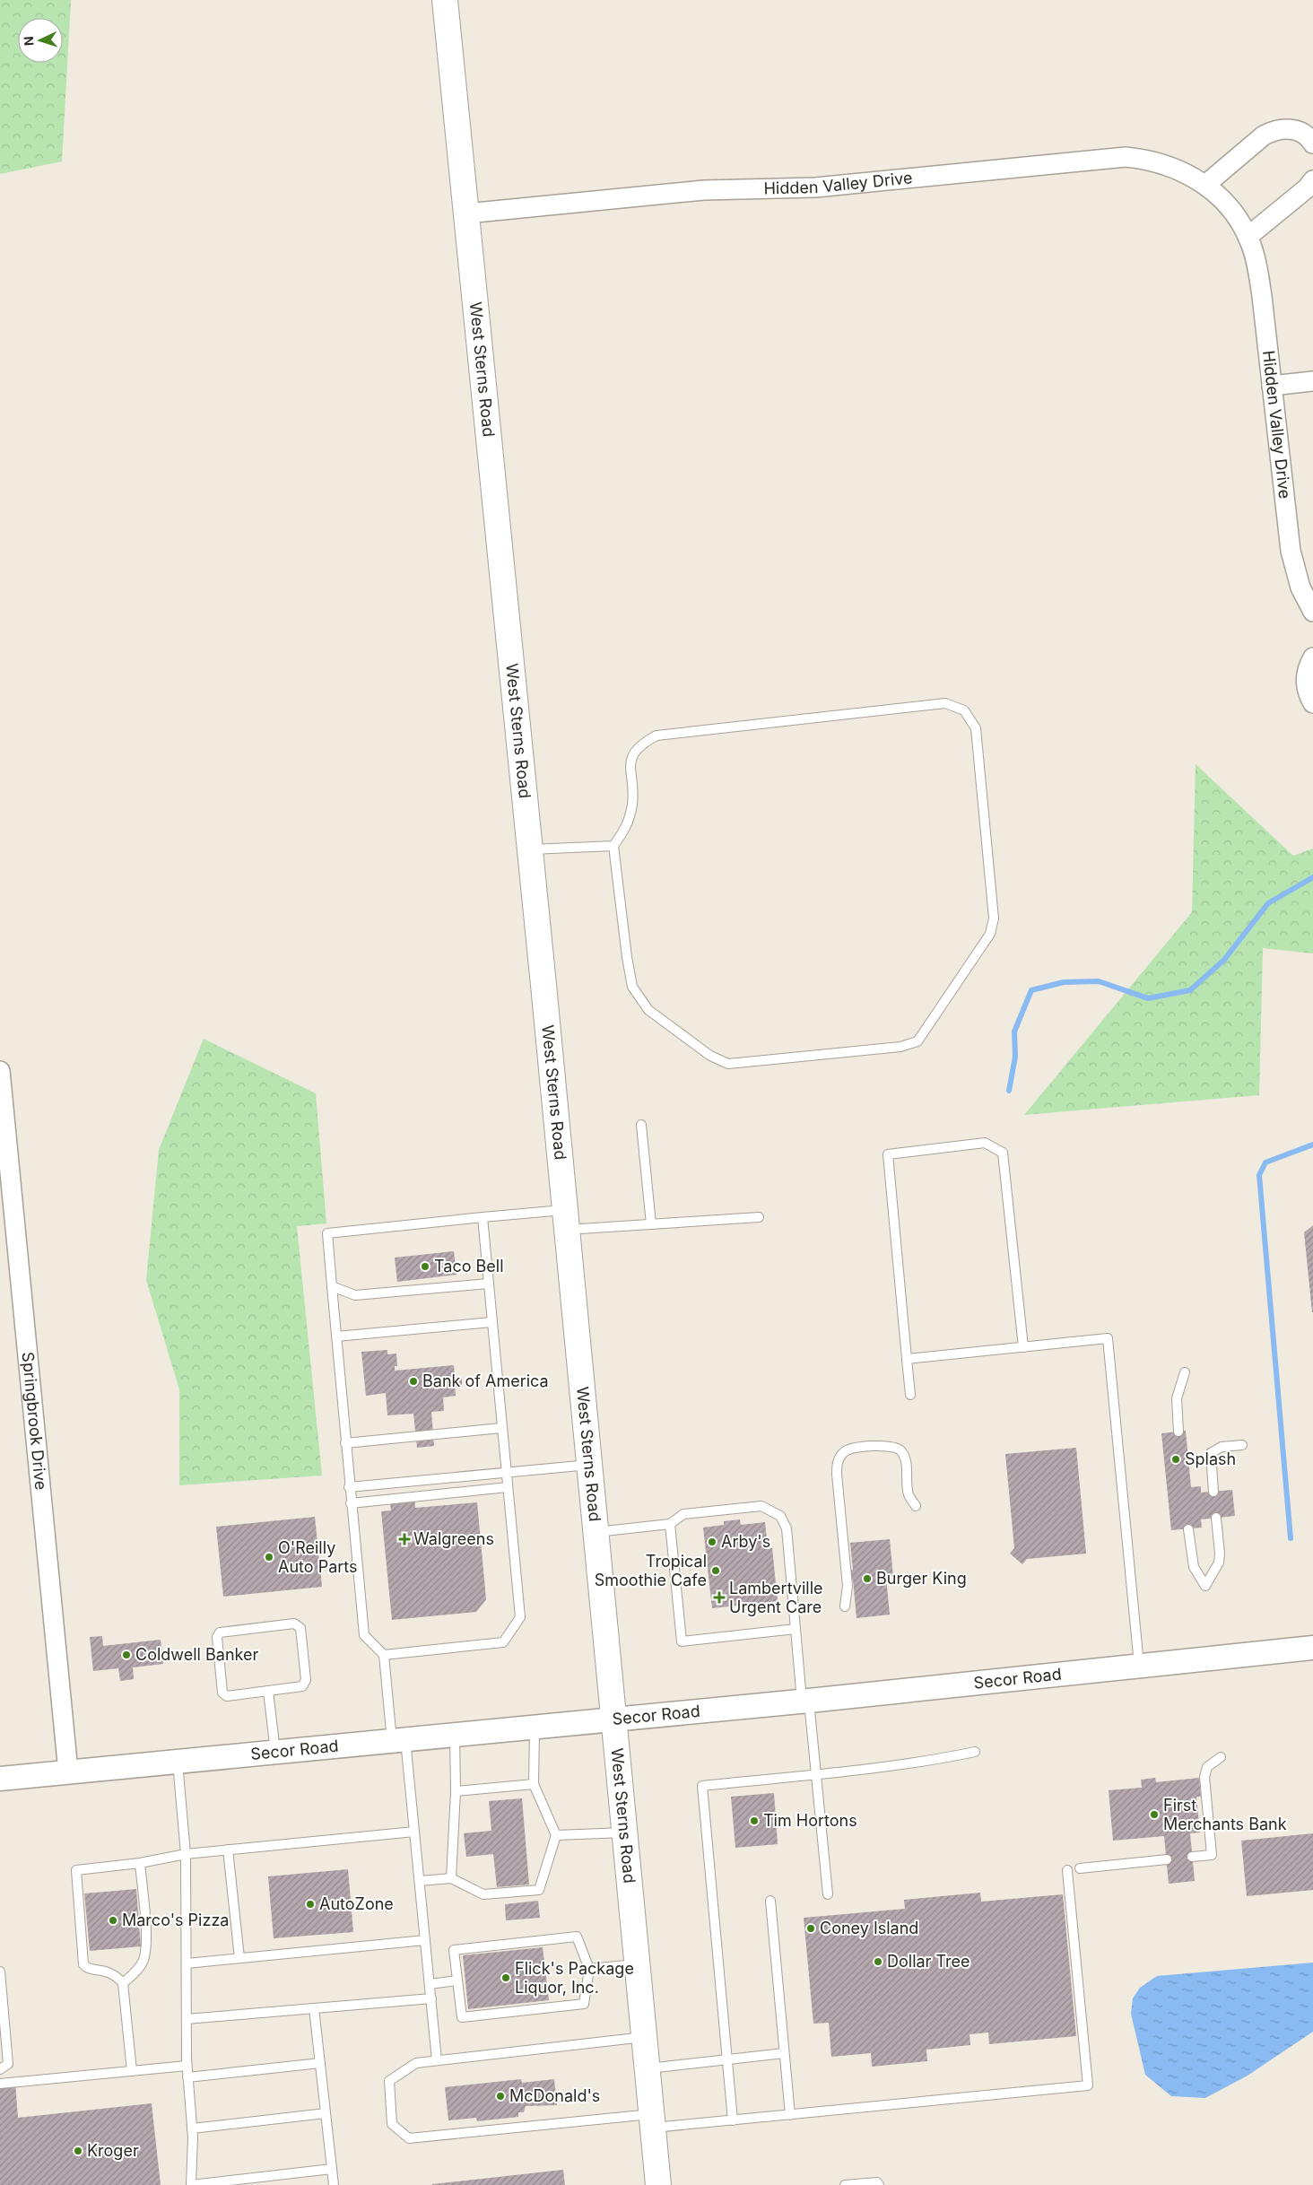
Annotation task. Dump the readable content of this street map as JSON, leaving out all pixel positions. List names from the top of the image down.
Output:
{
  "streets": {
    "main road": ["West Sterns Road"],
    "street": ["Hidden Valley Drive", "Springbrook Drive", "Secor Road"]
  },
  "crossings": [
    ["Hidden Valley Drive", "West Sterns Road"],
    ["West Sterns Road", "Secor Road"],
    ["Springbrook Drive", "Secor Road"]
  ],
  "places": {
    "other": [
      "Taco Bell",
      "Bank of America",
      "Splash",
      "Arby's",
      "O'Reilly Auto Parts",
      "Tropical Smoothie Cafe",
      "Burger King",
      "Coldwell Banker",
      "First Merchants Bank",
      "Tim Hortons",
      "AutoZone",
      "Marco's Pizza",
      "Coney Island",
      "Dollar Tree",
      "Flick's Package Liquor, Inc.",
      "McDonald's",
      "Kroger"
    ],
    "health": ["Walgreens", "Lambertville Urgent Care"]
  },
  "north": "left"
}
